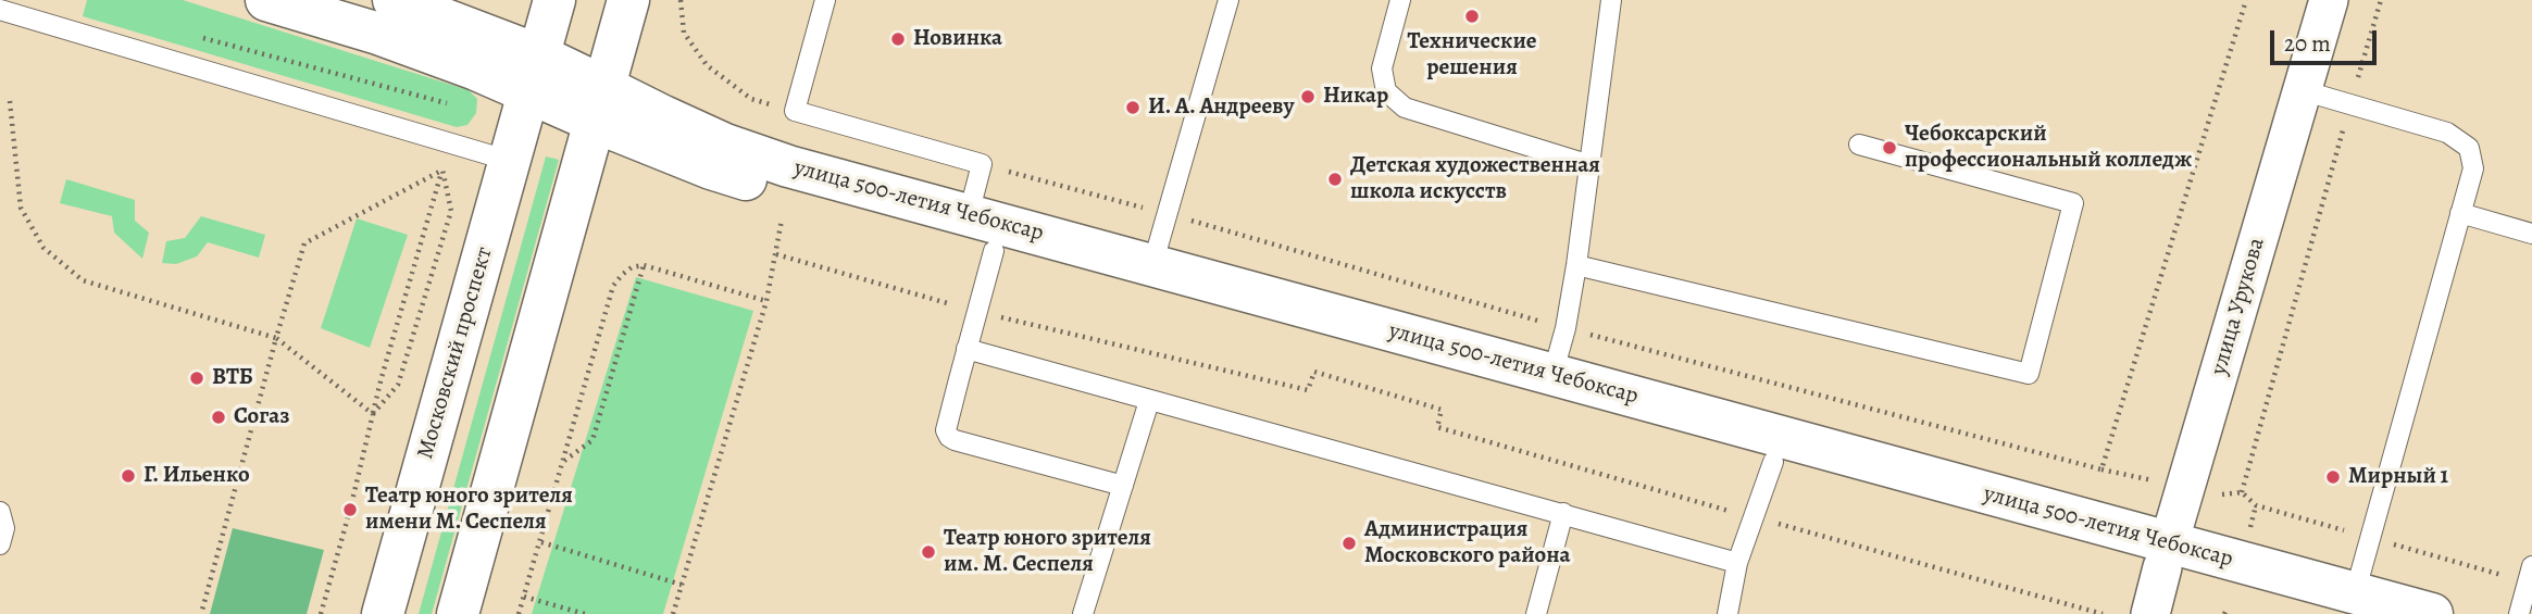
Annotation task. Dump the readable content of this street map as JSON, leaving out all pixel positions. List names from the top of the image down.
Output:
{
  "streets": {
    "street": ["улица 500-летия Чебоксар", "улица Урукова", "Московский проспект"]
  },
  "crossings": [
    ["улица 500-летия Чебоксар", "улица Урукова"],
    ["улица 500-летия Чебоксар", "Московский проспект"]
  ],
  "places": [
    "Технические решения",
    "Новинка",
    "Никар",
    "И. А. Андрееву",
    "Чебоксарский профессиональный колледж",
    "Детская художественная школа искусств",
    "ВТБ",
    "Согаз",
    "Г. Ильенко",
    "Мирный 1",
    "Театр юного зрителя имени М. Сеспеля",
    "Администрация Московского района",
    "Театр юного зрителя им. М. Сеспеля"
  ],
  "scale_bar": "20 m"
}
